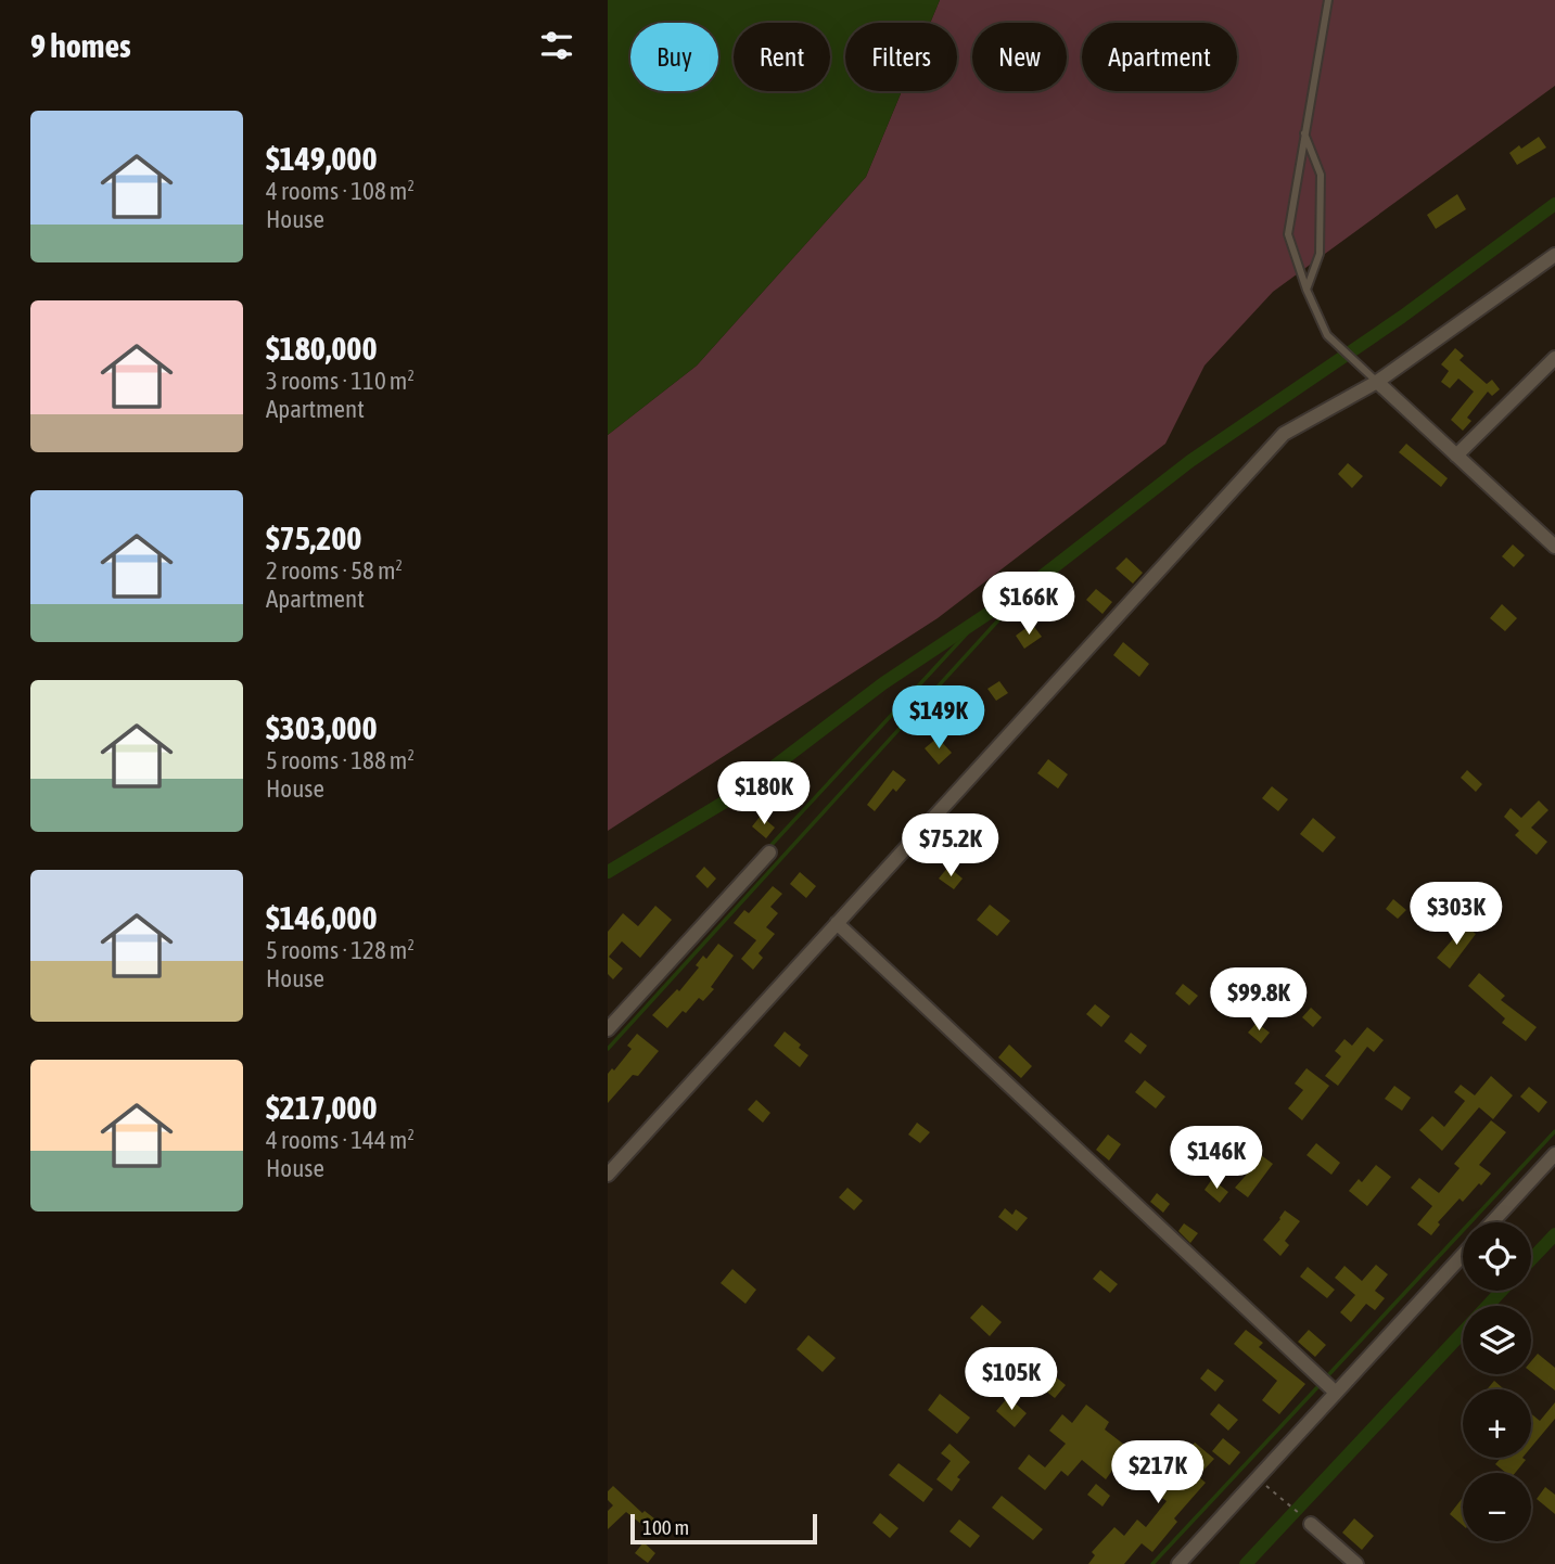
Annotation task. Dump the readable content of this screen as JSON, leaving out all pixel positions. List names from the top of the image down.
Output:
{
  "scale_bar": "100 m",
  "page": {
    "heading": "9 homes",
    "chip": [
      "Buy",
      "Rent",
      "Filters",
      "New",
      "Apartment"
    ],
    "list": [
      {
        "name": "$149,000",
        "note": "4 rooms · 108 m² · House"
      },
      {
        "name": "$180,000",
        "note": "3 rooms · 110 m² · Apartment"
      },
      {
        "name": "$75,200",
        "note": "2 rooms · 58 m² · Apartment"
      },
      {
        "name": "$303,000",
        "note": "5 rooms · 188 m² · House"
      },
      {
        "name": "$146,000",
        "note": "5 rooms · 128 m² · House"
      },
      {
        "name": "$217,000",
        "note": "4 rooms · 144 m² · House"
      }
    ],
    "price": [
      "$166K",
      "$149K",
      "$180K",
      "$75.2K",
      "$303K",
      "$99.8K",
      "$146K",
      "$105K",
      "$217K"
    ],
    "map_buttons": ["+", "−"],
    "scale": "100 m"
  }
}
